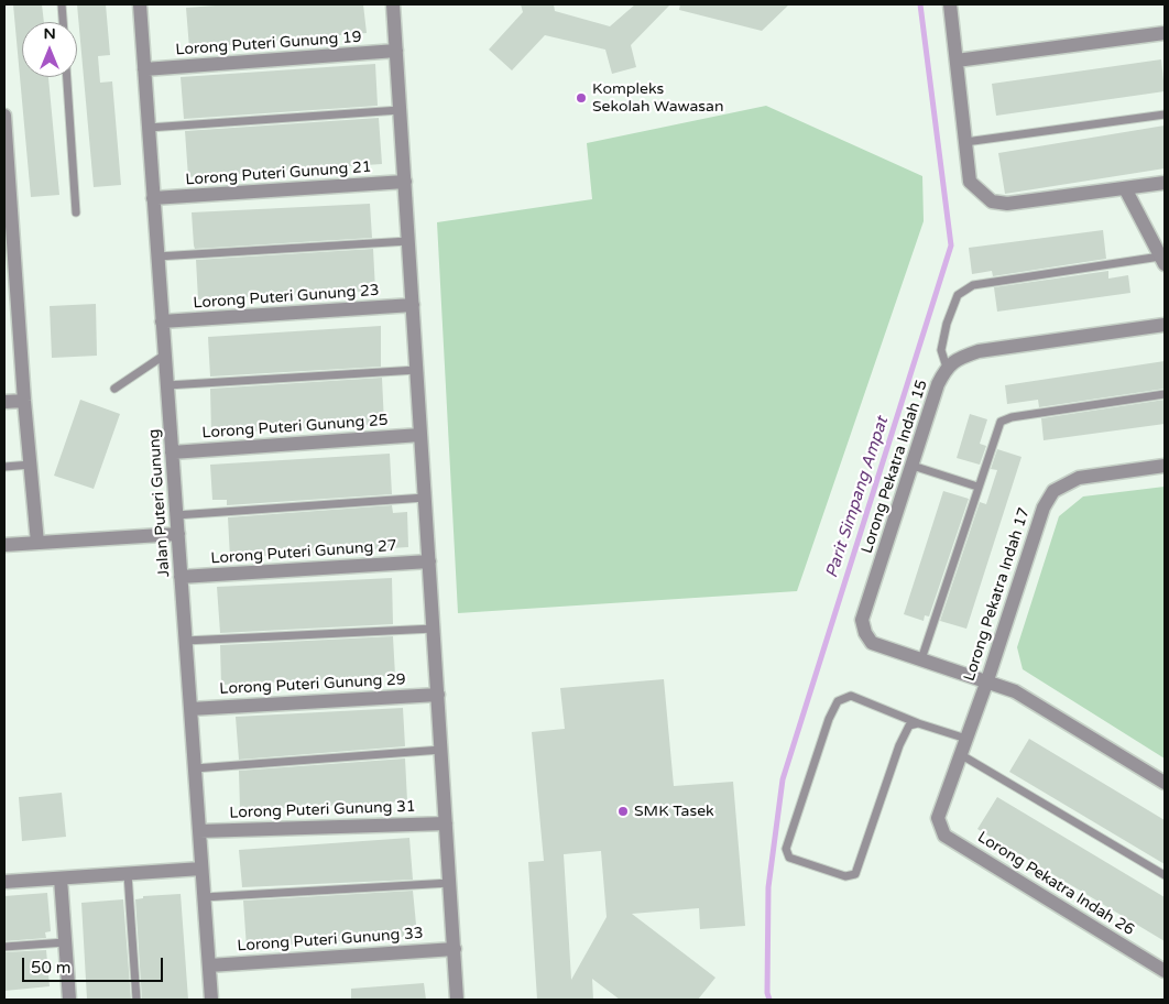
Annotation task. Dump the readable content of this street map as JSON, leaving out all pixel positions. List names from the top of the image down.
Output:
{
  "streets": {
    "street": [
      "Lorong Puteri Gunung 19",
      "Lorong Puteri Gunung 21",
      "Lorong Puteri Gunung 23",
      "Lorong Puteri Gunung 25",
      "Lorong Pekatra Indah 15",
      "Jalan Puteri Gunung",
      "Lorong Puteri Gunung 27",
      "Lorong Pekatra Indah 17",
      "Lorong Puteri Gunung 29",
      "Lorong Puteri Gunung 31",
      "Lorong Pekatra Indah 26",
      "Lorong Puteri Gunung 33"
    ]
  },
  "crossings": [
    ["Lorong Puteri Gunung 19", "Jalan Puteri Gunung"],
    ["Lorong Puteri Gunung 21", "Jalan Puteri Gunung"],
    ["Lorong Puteri Gunung 23", "Jalan Puteri Gunung"],
    ["Lorong Puteri Gunung 25", "Jalan Puteri Gunung"],
    ["Jalan Puteri Gunung", "Lorong Puteri Gunung 27"],
    ["Jalan Puteri Gunung", "Lorong Puteri Gunung 29"],
    ["Jalan Puteri Gunung", "Lorong Puteri Gunung 31"],
    ["Jalan Puteri Gunung", "Lorong Puteri Gunung 33"],
    ["Lorong Pekatra Indah 17", "Lorong Pekatra Indah 26"]
  ],
  "water": ["Parit Simpang Ampat"],
  "places": ["Kompleks Sekolah Wawasan", "SMK Tasek"],
  "scale_bar": "50 m",
  "north": "top"
}
